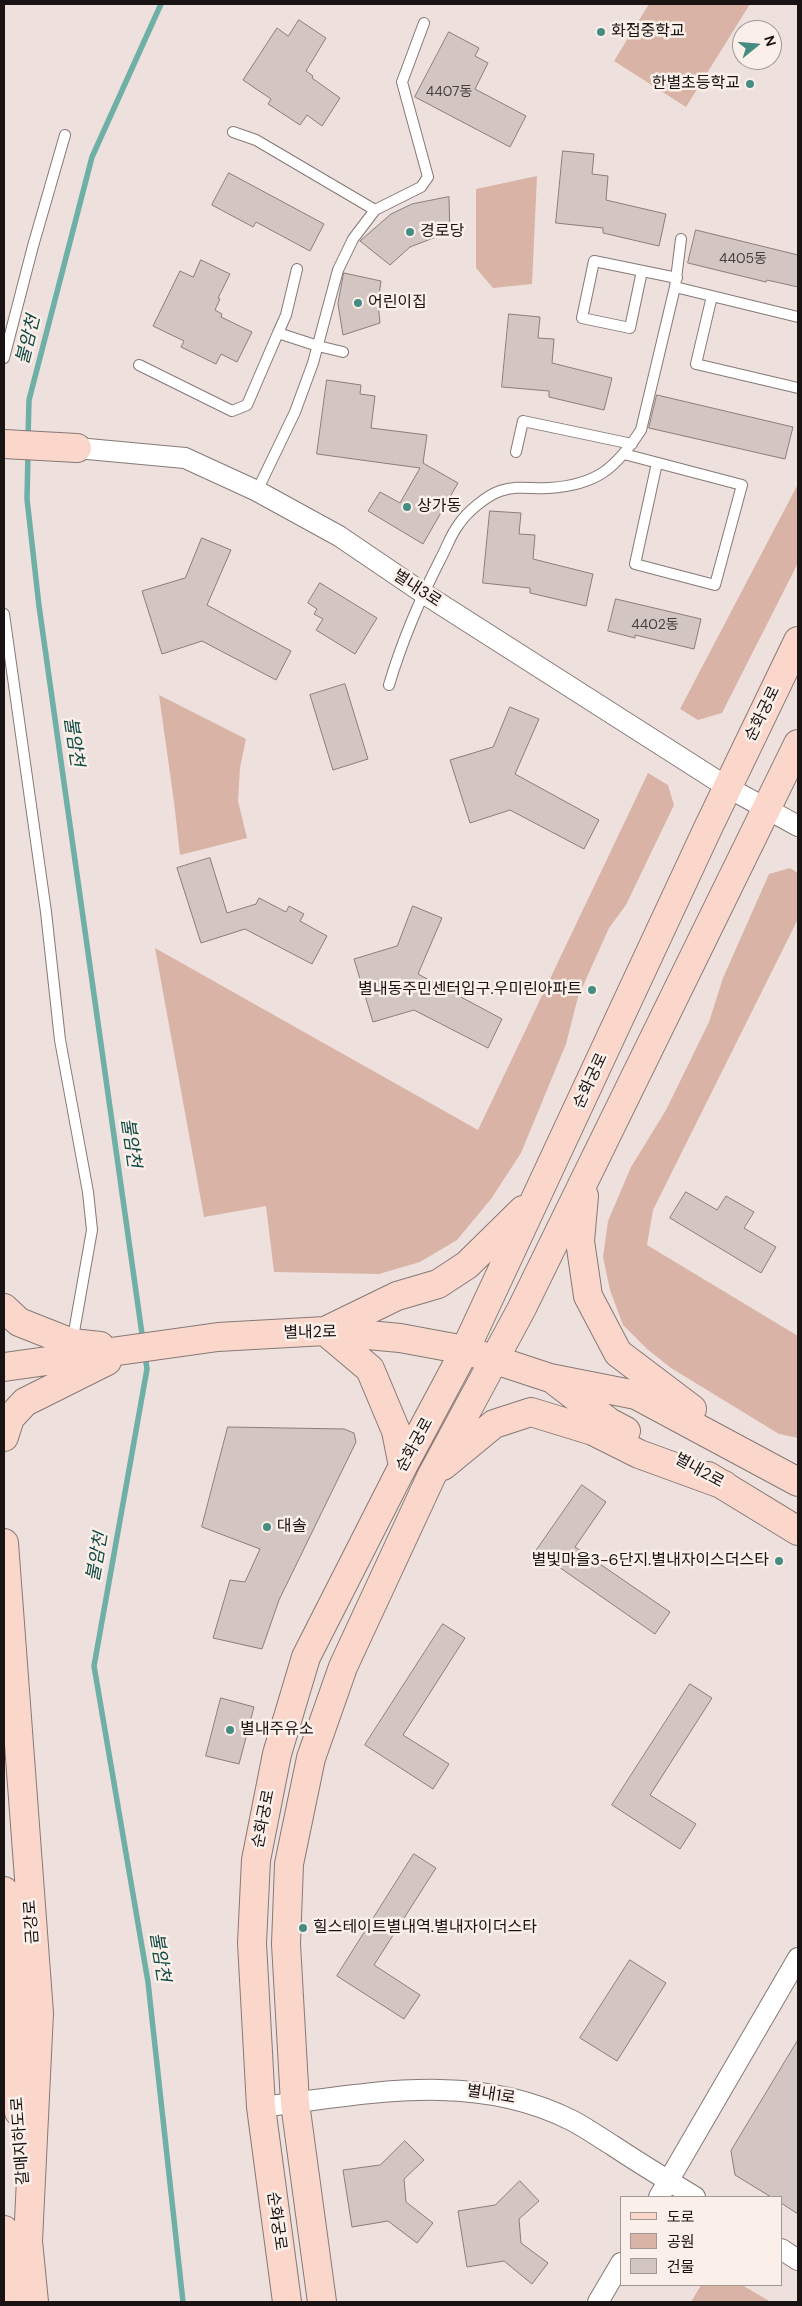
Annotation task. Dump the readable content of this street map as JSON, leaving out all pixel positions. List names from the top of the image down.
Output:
{
  "streets": {
    "street": [
      "별내3로",
      "순화궁로",
      "별내2로",
      "금강로",
      "별내1로",
      "갈매지하도로"
    ]
  },
  "crossings": [
    ["별내3로", "순화궁로"],
    ["순화궁로", "별내2로"],
    ["순화궁로", "별내1로"],
    ["금강로", "갈매지하도로"]
  ],
  "water": ["불암천"],
  "places": [
    "화접중학교",
    "한별초등학교",
    "경로당",
    "어린이집",
    "상가동",
    "별내동주민센터입구.우미린아파트",
    "대솔",
    "별빛마을3-6단지.별내자이스더스타",
    "별내주유소",
    "힐스테이트별내역.별내자이더스타"
  ],
  "house_numbers": ["4407동", "4405동", "4402동"],
  "legend": ["도로", "공원", "건물"],
  "north": "right"
}
